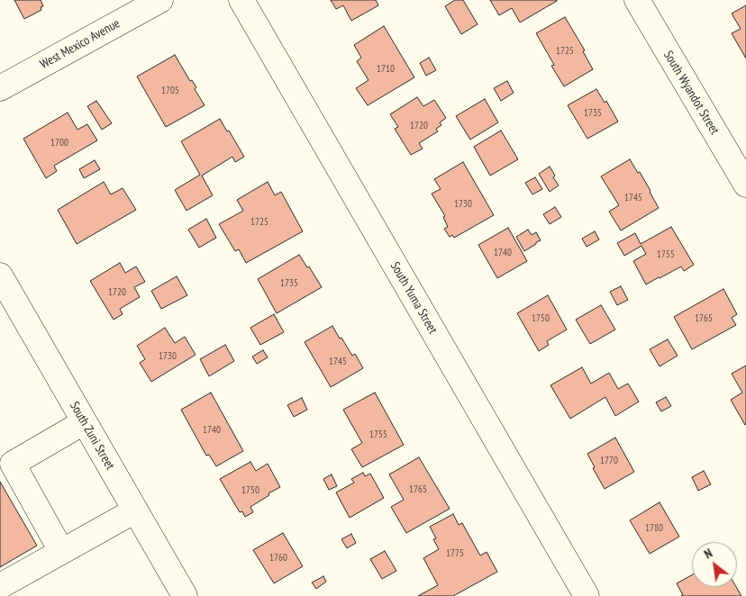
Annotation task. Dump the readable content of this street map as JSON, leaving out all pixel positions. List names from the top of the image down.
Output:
{
  "streets": {
    "street": [
      "West Mexico Avenue",
      "South Wyandot Street",
      "South Yuma Street",
      "South Zuni Street"
    ]
  },
  "house_numbers": [
    "1725",
    "1710",
    "1705",
    "1735",
    "1720",
    "1700",
    "1745",
    "1730",
    "1725",
    "1740",
    "1755",
    "1735",
    "1720",
    "1750",
    "1765",
    "1730",
    "1745",
    "1740",
    "1755",
    "1770",
    "1765",
    "1750",
    "1780",
    "1775",
    "1760"
  ],
  "north": "top left"
}
